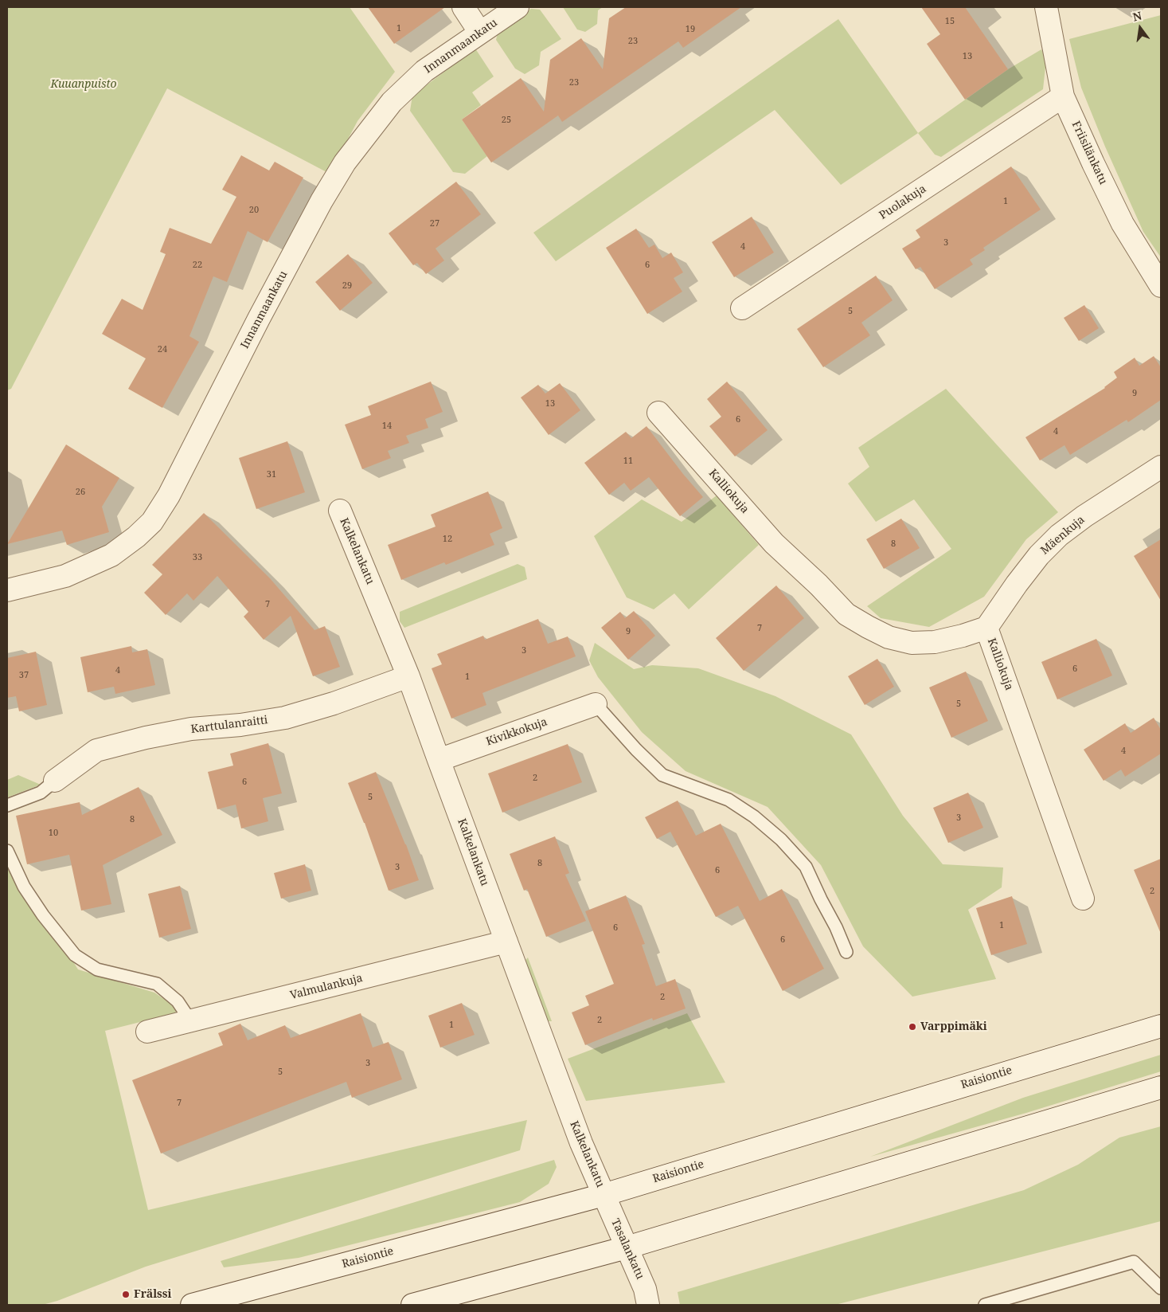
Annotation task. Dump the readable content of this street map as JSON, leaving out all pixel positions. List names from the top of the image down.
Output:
{
  "streets": {
    "street": [
      "Innanmaankatu",
      "Friisilänkatu",
      "Puolakuja",
      "Kalliokuja",
      "Mäenkuja",
      "Kalkelankatu",
      "Karttulanraitti",
      "Kivikkokuja",
      "Valmulankuja",
      "Raisiontie",
      "Tasalankatu"
    ]
  },
  "crossings": [
    ["Friisilänkatu", "Puolakuja"],
    ["Kalliokuja", "Mäenkuja"],
    ["Kalkelankatu", "Karttulanraitti"],
    ["Kalkelankatu", "Kivikkokuja"],
    ["Kalkelankatu", "Valmulankuja"],
    ["Kalkelankatu", "Raisiontie"],
    ["Kalkelankatu", "Tasalankatu"],
    ["Raisiontie", "Tasalankatu"]
  ],
  "parks": ["Kuuanpuisto"],
  "places": ["Varppimäki", "Frälssi"],
  "house_numbers": [
    "15",
    "1",
    "19",
    "23",
    "13",
    "23",
    "25",
    "1",
    "20",
    "27",
    "3",
    "4",
    "22",
    "6",
    "29",
    "5",
    "24",
    "9",
    "13",
    "6",
    "14",
    "4",
    "11",
    "31",
    "26",
    "12",
    "8",
    "33",
    "7",
    "7",
    "9",
    "3",
    "6",
    "4",
    "37",
    "1",
    "5",
    "4",
    "2",
    "6",
    "5",
    "3",
    "8",
    "10",
    "8",
    "3",
    "6",
    "2",
    "1",
    "6",
    "6",
    "2",
    "2",
    "1",
    "3",
    "5",
    "7"
  ],
  "north": "top"
}
